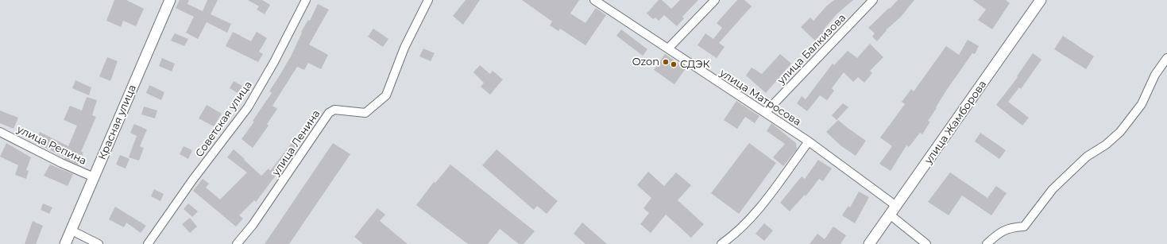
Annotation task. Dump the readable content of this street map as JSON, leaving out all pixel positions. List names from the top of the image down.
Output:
{
  "streets": {
    "street": [
      "улица Балкизова",
      "улица Матросова",
      "Советская улица",
      "Красная улица",
      "улица Жамборова",
      "улица Ленина",
      "улица Репина"
    ]
  },
  "crossings": [
    ["улица Балкизова", "улица Матросова"],
    ["улица Матросова", "улица Жамборова"],
    ["Красная улица", "улица Репина"]
  ],
  "places": ["Ozon", "СДЭК"]
}
